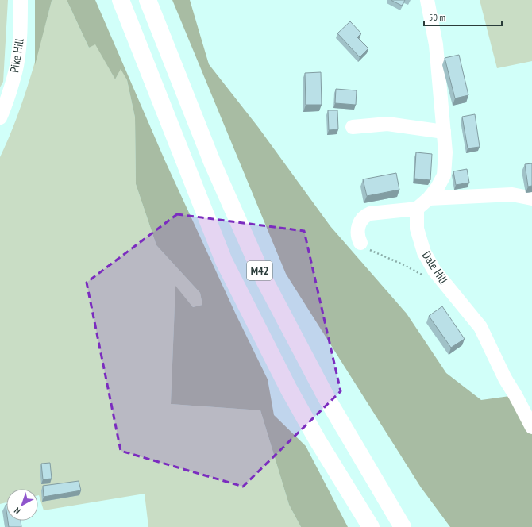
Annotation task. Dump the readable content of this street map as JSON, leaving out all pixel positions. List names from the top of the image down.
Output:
{
  "streets": {
    "highway": ["M42"],
    "street": ["Pike Hill", "Dale Hill"]
  },
  "scale_bar": "50 m",
  "north": "bottom left"
}
